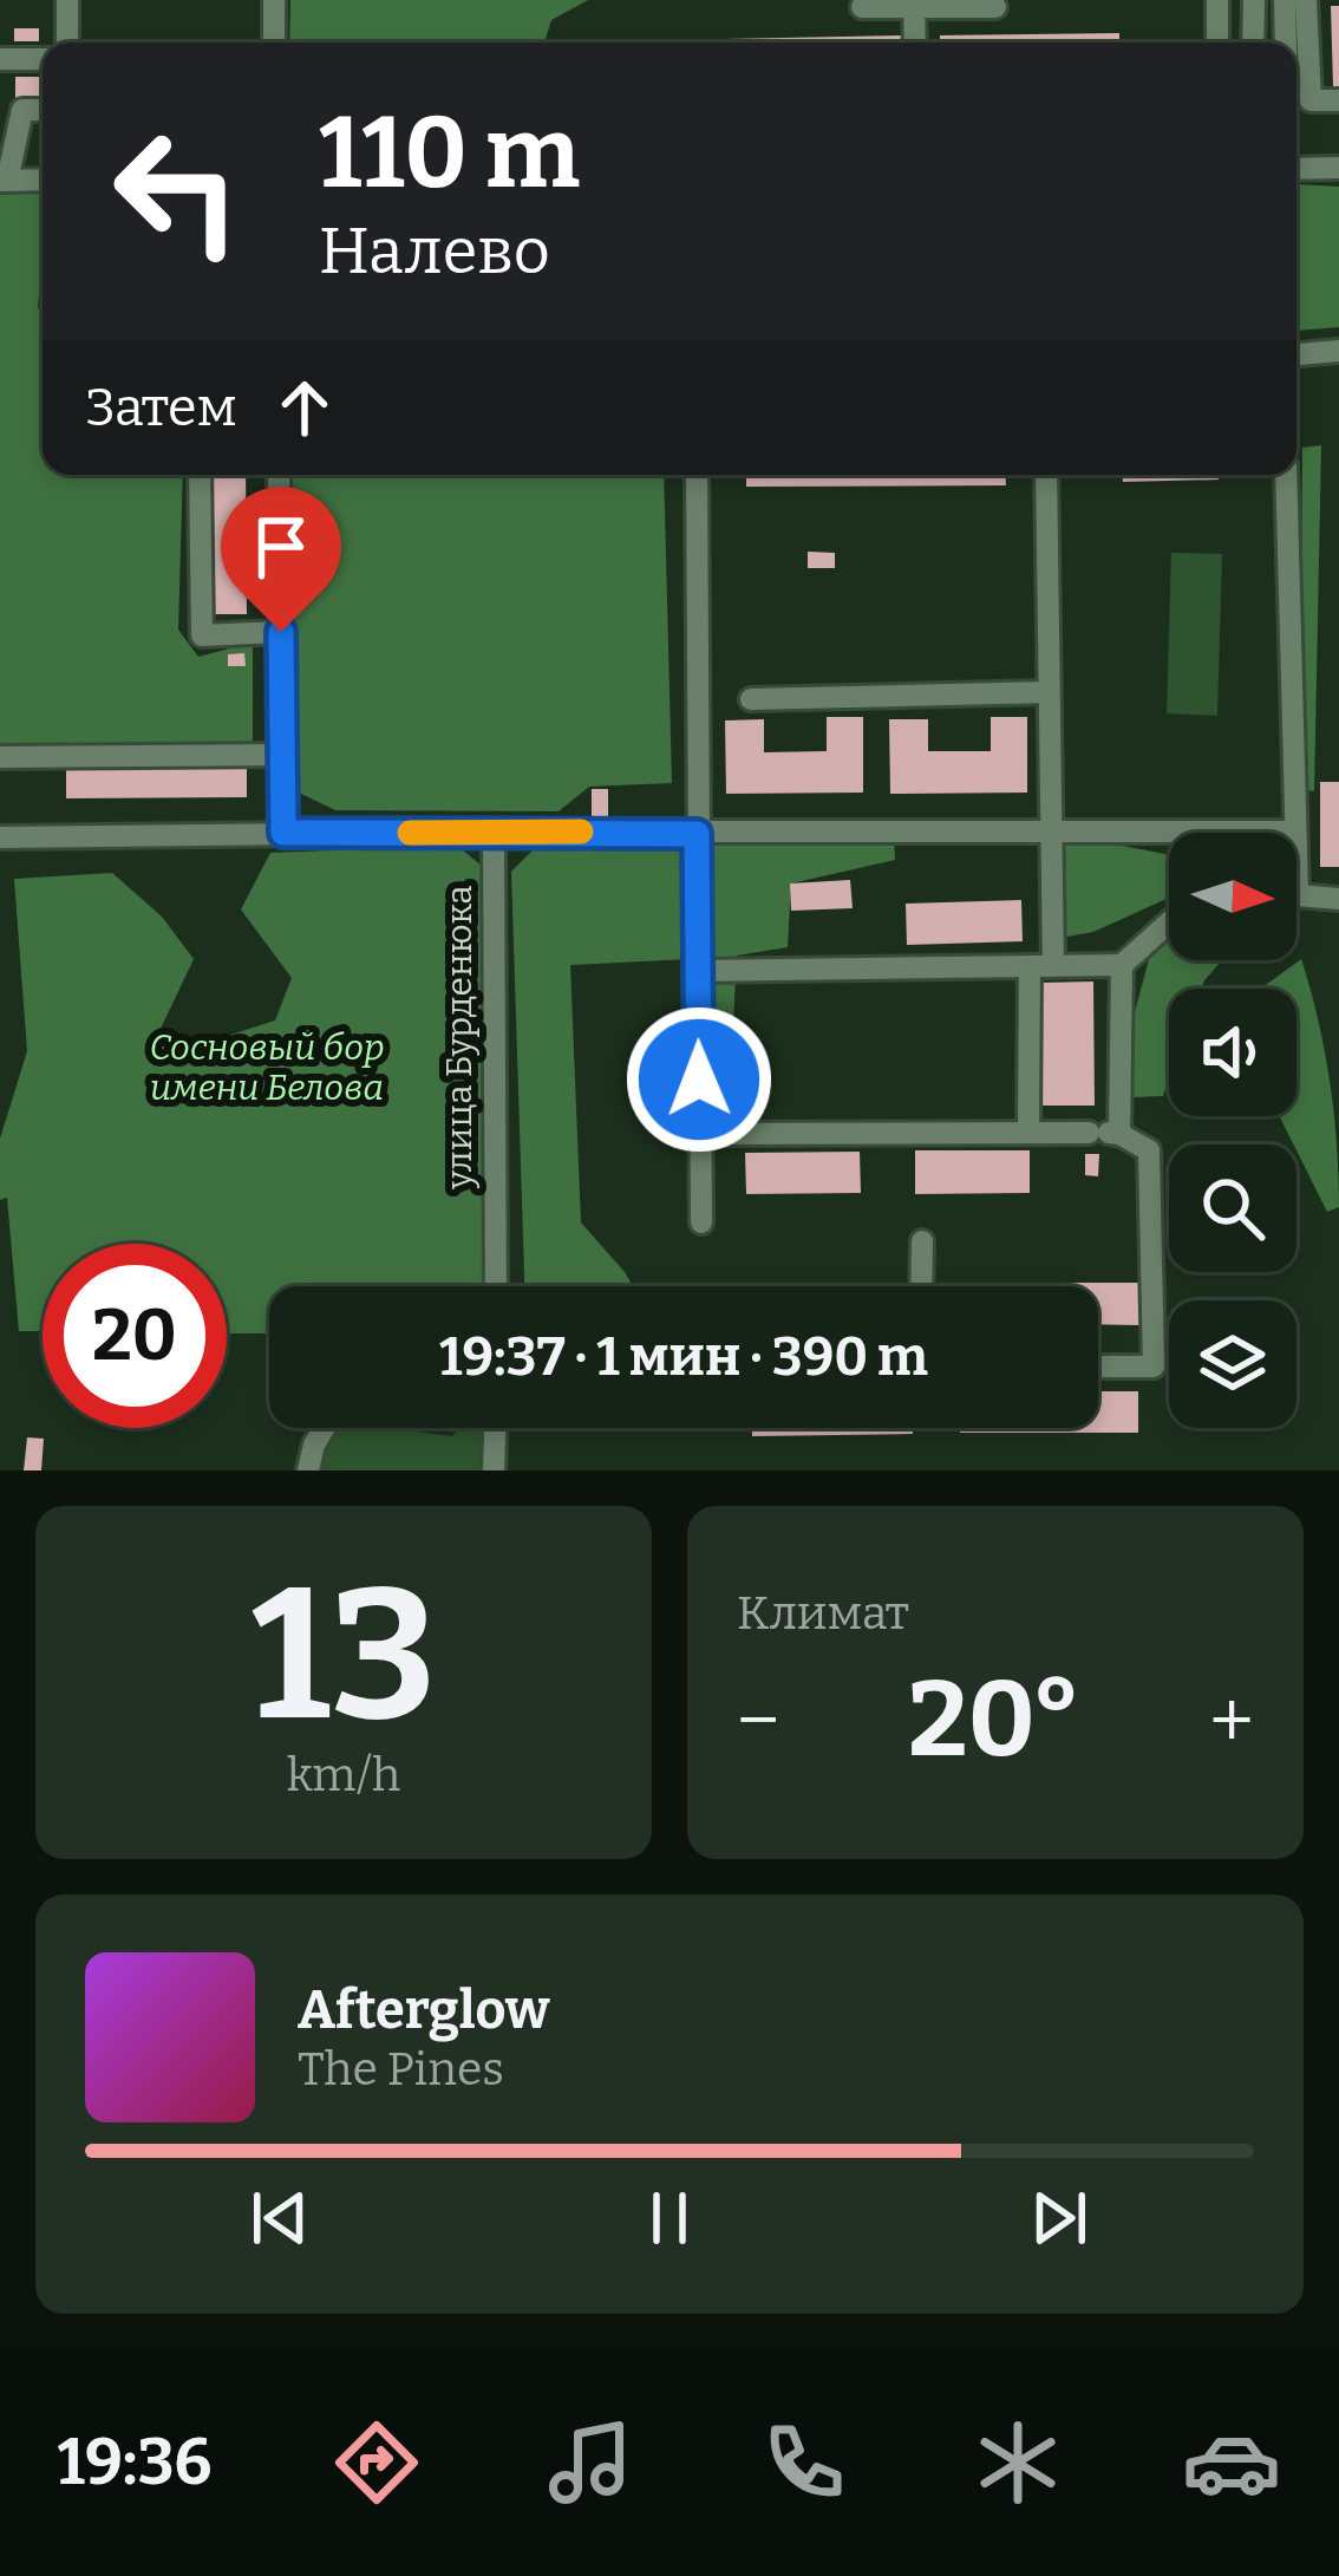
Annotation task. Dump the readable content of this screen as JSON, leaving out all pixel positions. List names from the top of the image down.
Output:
{
  "streets": {
    "street": ["улица Бурденюка"]
  },
  "parks": ["Сосновый бор имени Белова"],
  "north": "right",
  "page": {
    "turn": ["110 m", "Налево"],
    "then": "Затем",
    "limit": "20",
    "trip": "19:37 · 1 мин · 390 m",
    "tile": [
      ["13", "km/h"],
      "Климат"
    ],
    "heat": ["−", "20°", "+"],
    "song": ["Afterglow", "The Pines"],
    "tabs": "19:36"
  }
}
